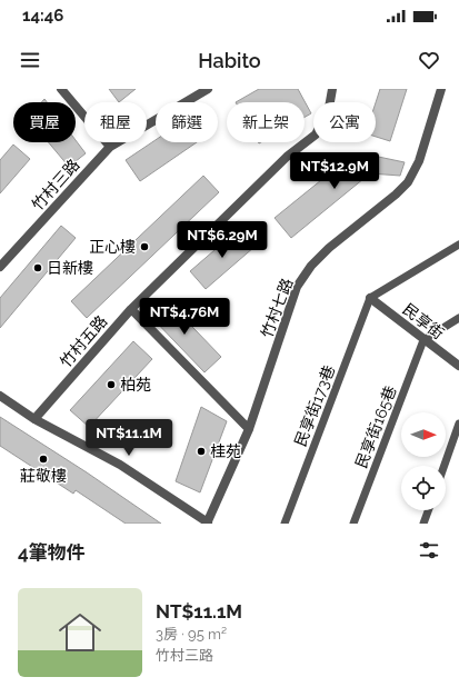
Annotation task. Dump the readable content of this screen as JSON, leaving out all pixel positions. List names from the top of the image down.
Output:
{
  "streets": {
    "street": [
      "竹村三路",
      "竹村七路",
      "民享街",
      "竹村五路"
    ],
    "lane": ["民享街173巷", "民享街165巷"]
  },
  "crossings": [
    ["民享街", "民享街173巷"],
    ["民享街", "民享街165巷"]
  ],
  "places": [
    "正心樓",
    "日新樓",
    "柏苑",
    "桂苑",
    "莊敬樓"
  ],
  "north": "right",
  "page": {
    "status": "14:46",
    "header": "Habito",
    "chip": [
      "買屋",
      "租屋",
      "篩選",
      "新上架",
      "公寓"
    ],
    "price": [
      "NT$12.9M",
      "NT$6.29M",
      "NT$4.76M",
      "NT$11.1M"
    ],
    "heading": "4筆物件",
    "list": [
      {
        "name": "NT$11.1M",
        "note": "3房 · 95 m² · 竹村三路"
      }
    ]
  }
}
